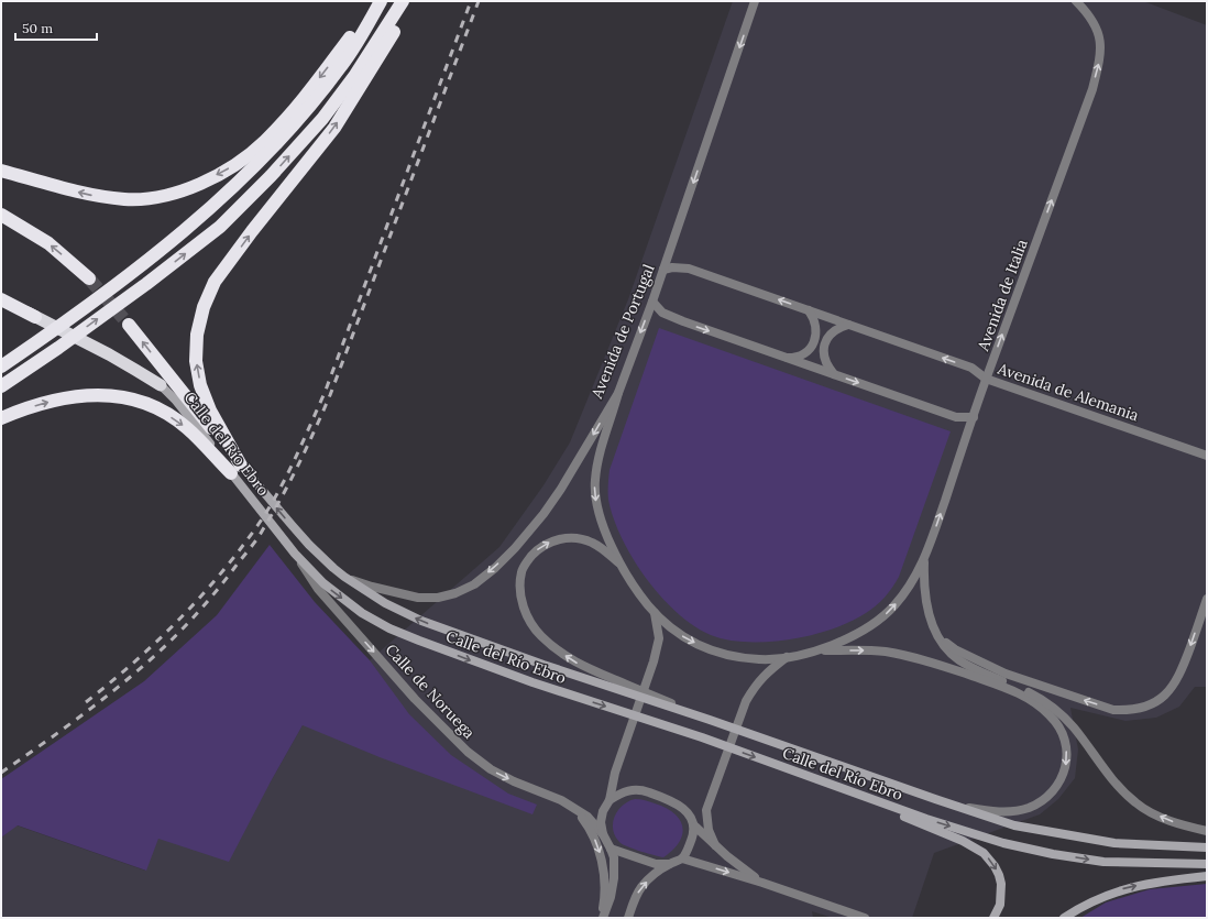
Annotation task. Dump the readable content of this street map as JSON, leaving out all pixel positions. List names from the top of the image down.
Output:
{
  "streets": {
    "main road": ["Calle del Río Ebro"],
    "street": [
      "Avenida de Italia",
      "Avenida de Portugal",
      "Avenida de Alemania",
      "Calle de Noruega"
    ]
  },
  "crossings": [
    ["Avenida de Italia", "Avenida de Alemania"],
    ["Avenida de Portugal", "Avenida de Alemania"],
    ["Avenida de Portugal", "Calle del Río Ebro"],
    ["Calle del Río Ebro", "Calle de Noruega"]
  ],
  "one_way": ["Avenida de Italia", "Avenida de Portugal", "Calle de Noruega"],
  "scale_bar": "50 m"
}
